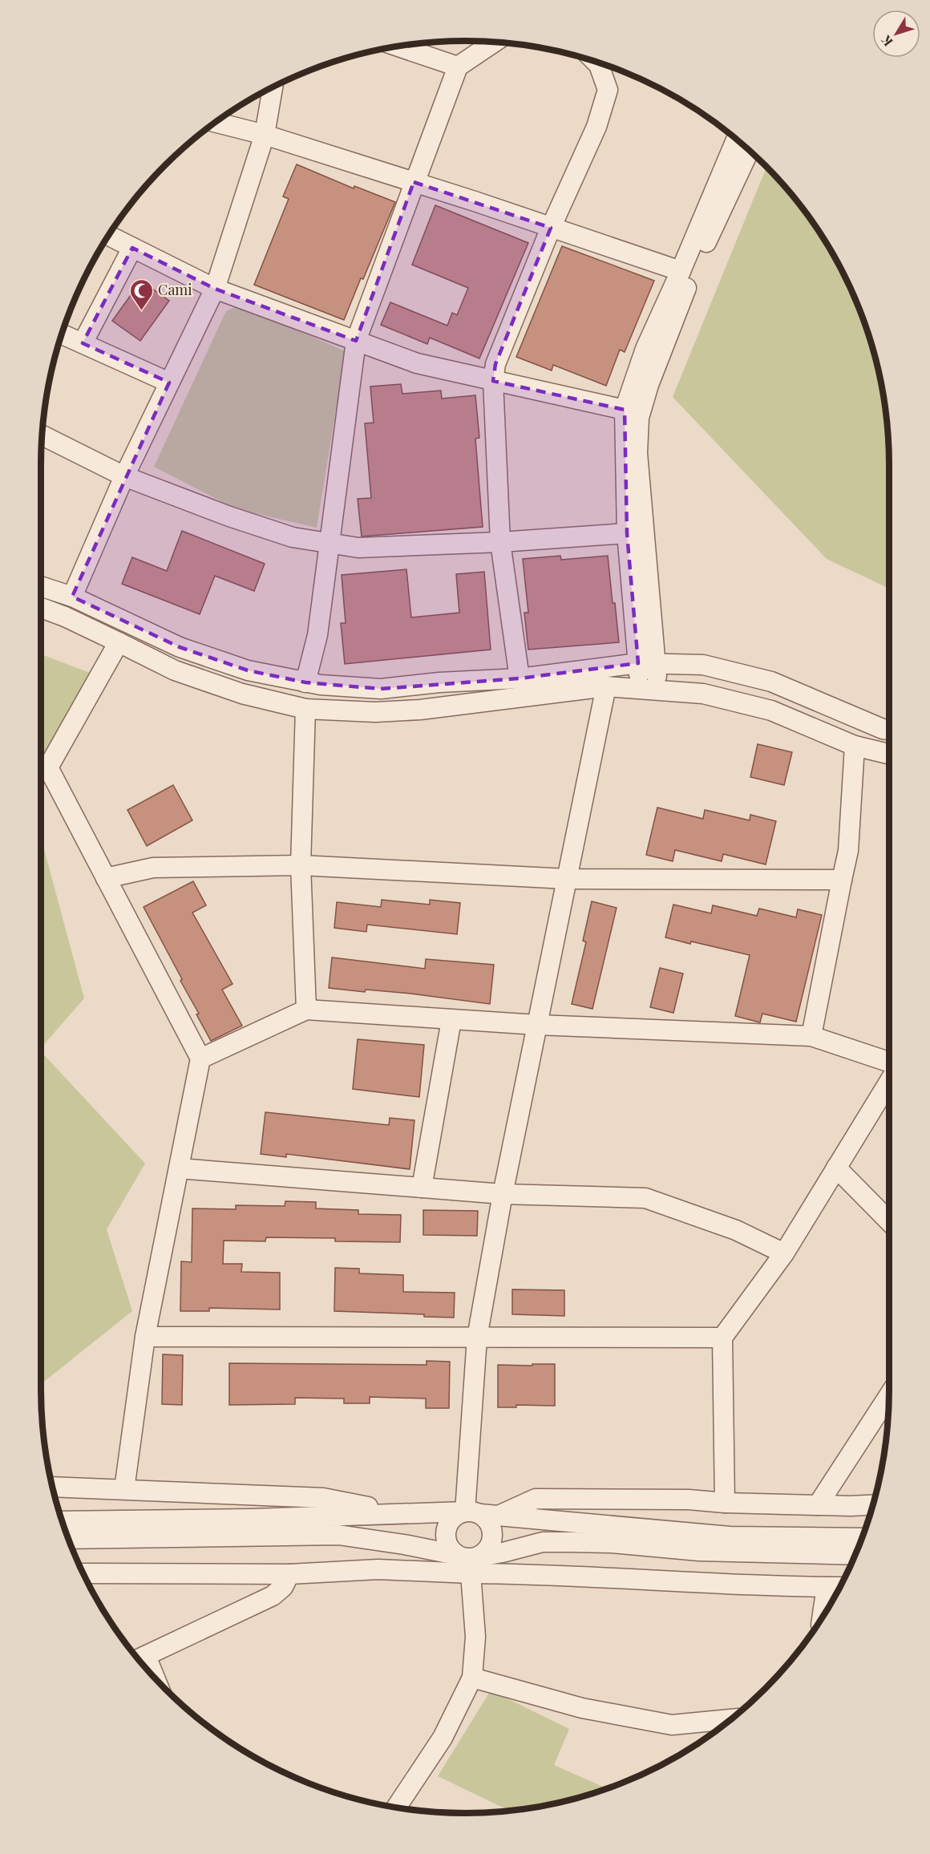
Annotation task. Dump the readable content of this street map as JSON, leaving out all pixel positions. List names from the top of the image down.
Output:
{
  "places": {
    "mosque": ["Cami"]
  },
  "north": "bottom left"
}
